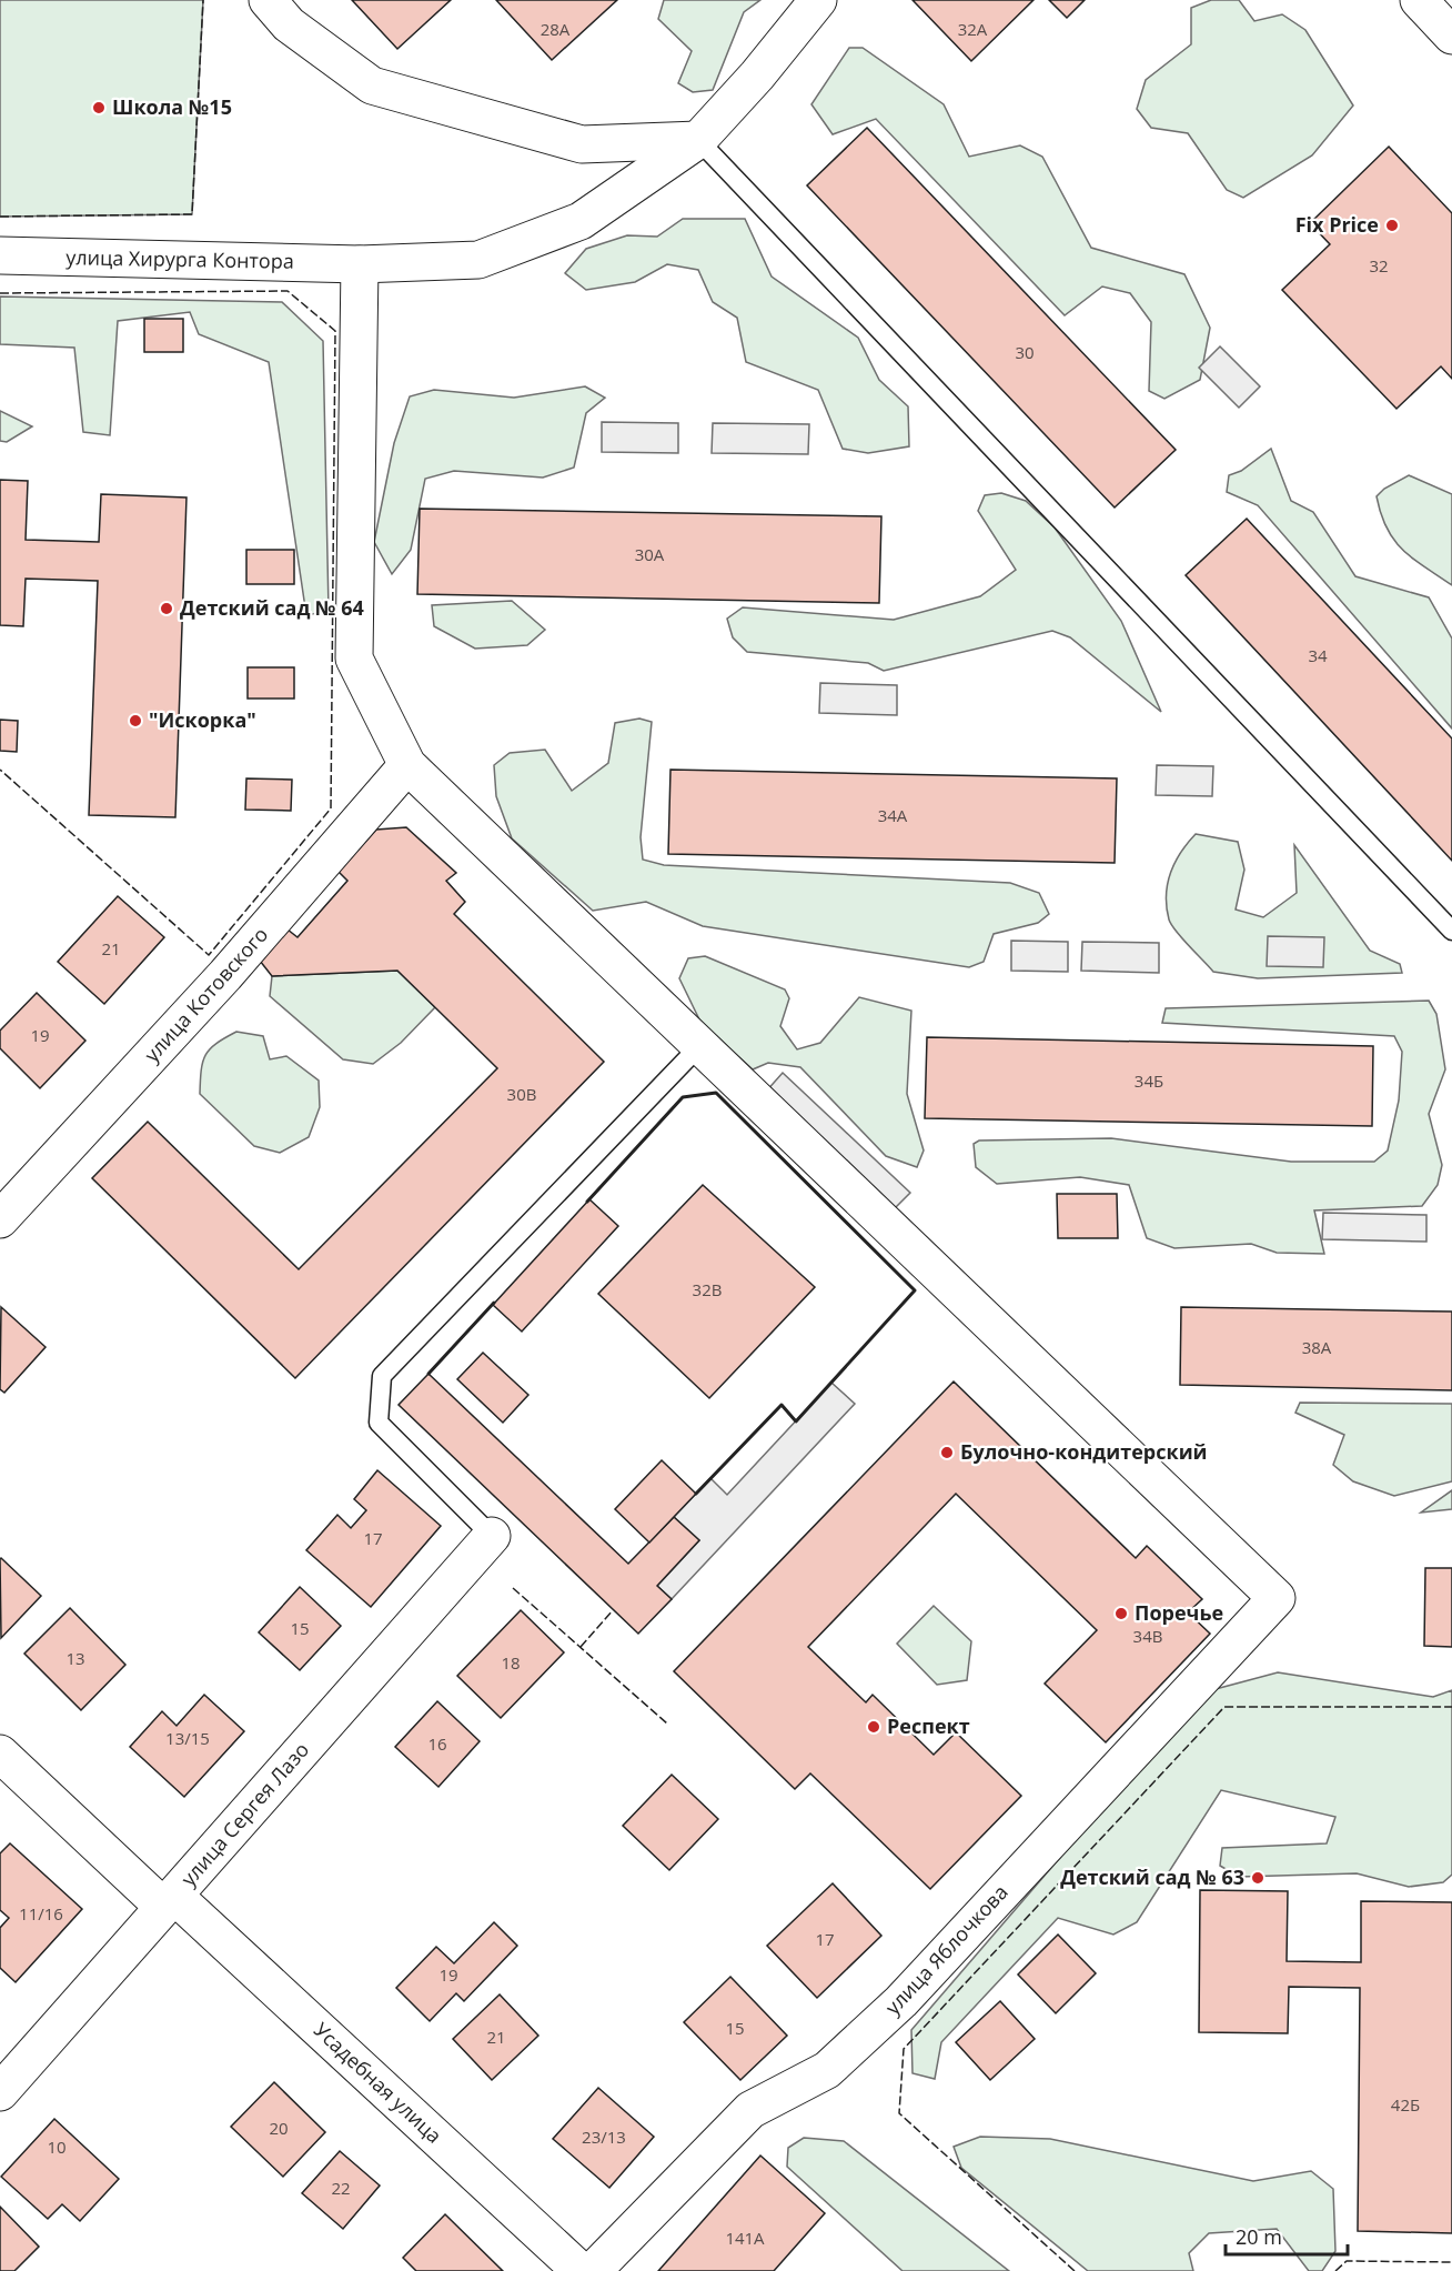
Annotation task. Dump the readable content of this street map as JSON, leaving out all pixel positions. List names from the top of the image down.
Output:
{
  "streets": {
    "street": [
      "улица Хирурга Контора",
      "улица Котовского",
      "улица Сергея Лазо",
      "улица Яблочкова",
      "Усадебная улица"
    ]
  },
  "crossings": [
    ["улица Сергея Лазо", "Усадебная улица"]
  ],
  "places": [
    "Школа №15",
    "Fix Price",
    "Детский сад № 64",
    "\"Искорка\"",
    "Булочно-кондитерский",
    "Поречье",
    "Респект",
    "Детский сад № 63"
  ],
  "house_numbers": [
    "28А",
    "32А",
    "32",
    "30",
    "30А",
    "34",
    "34А",
    "21",
    "19",
    "34Б",
    "30В",
    "32В",
    "38А",
    "17",
    "15",
    "34В",
    "13",
    "18",
    "13/15",
    "16",
    "11/16",
    "17",
    "19",
    "15",
    "21",
    "42Б",
    "20",
    "23/13",
    "10",
    "22",
    "141А"
  ],
  "scale_bar": "20 m"
}
